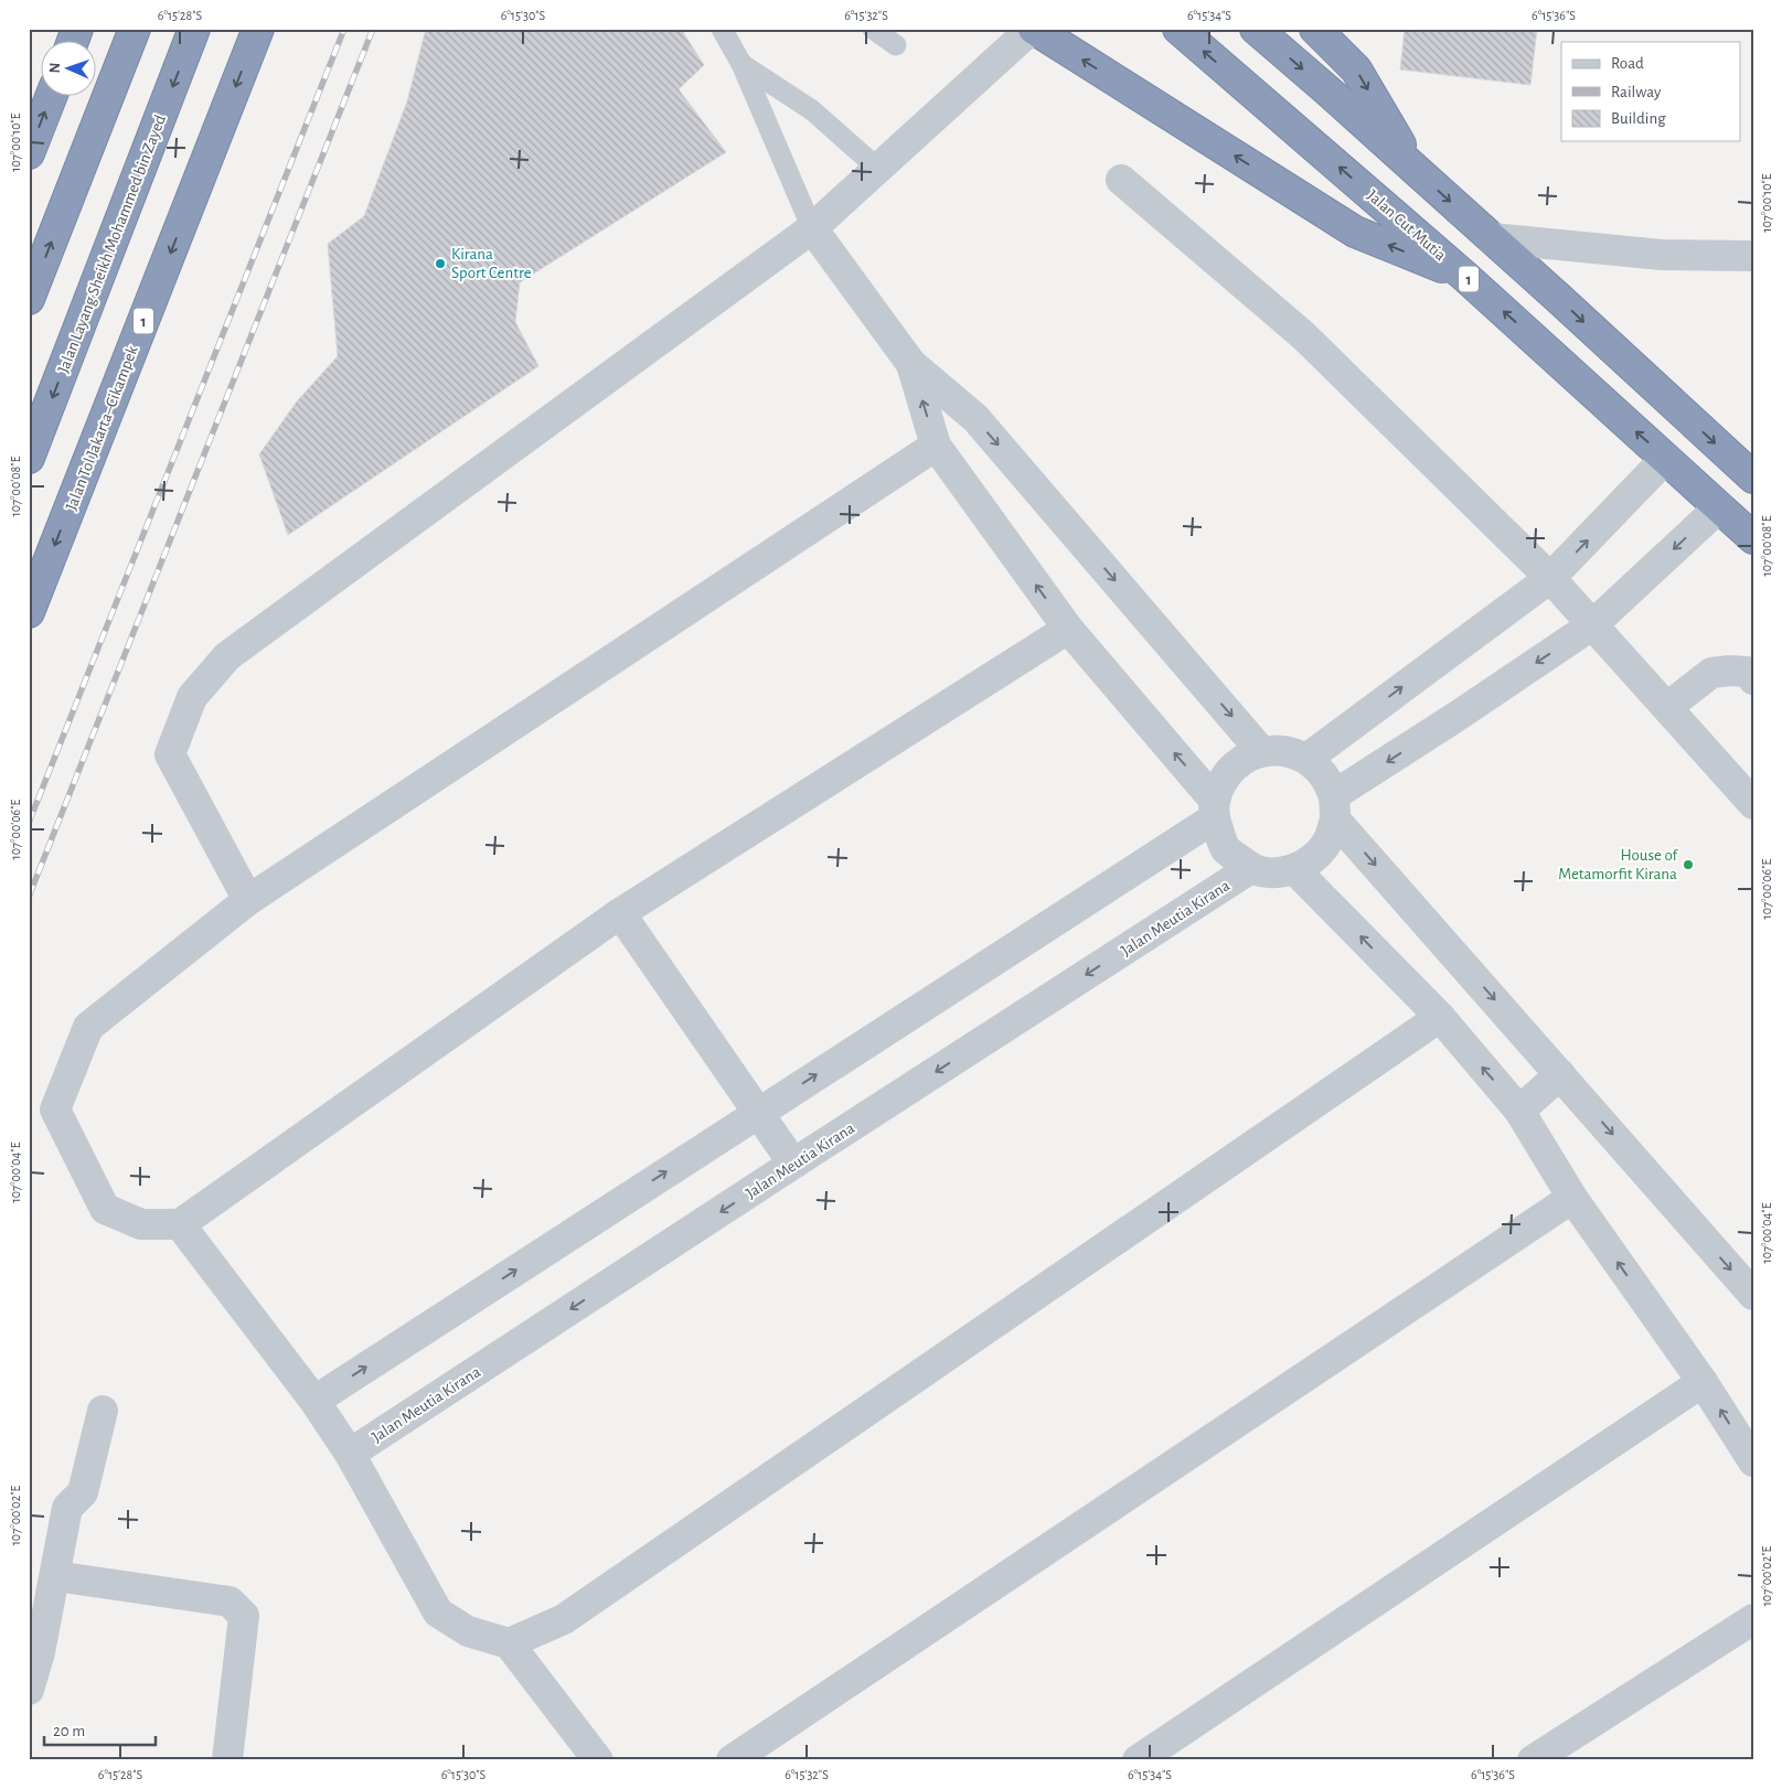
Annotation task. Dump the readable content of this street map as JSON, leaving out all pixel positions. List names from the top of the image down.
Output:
{
  "streets": {
    "highway": [
      "Jalan Cut Mutia",
      "Jalan Layang Sheikh Mohammed bin Zayed",
      "1",
      "Jalan Tol Jakarta–Cikampek"
    ],
    "street": ["Jalan Meutia Kirana"]
  },
  "places": ["Kirana Sport Centre", "House of Metamorfit Kirana"],
  "legend": ["Road", "Railway", "Building"],
  "scale_bar": "20 m",
  "north": "left",
  "coordinates": [
    "6°15'28\"S",
    "6°15'30\"S",
    "6°15'32\"S",
    "6°15'34\"S",
    "6°15'36\"S",
    "107°00'10\"E",
    "107°00'08\"E",
    "107°00'06\"E",
    "107°00'04\"E",
    "107°00'02\"E"
  ]
}
